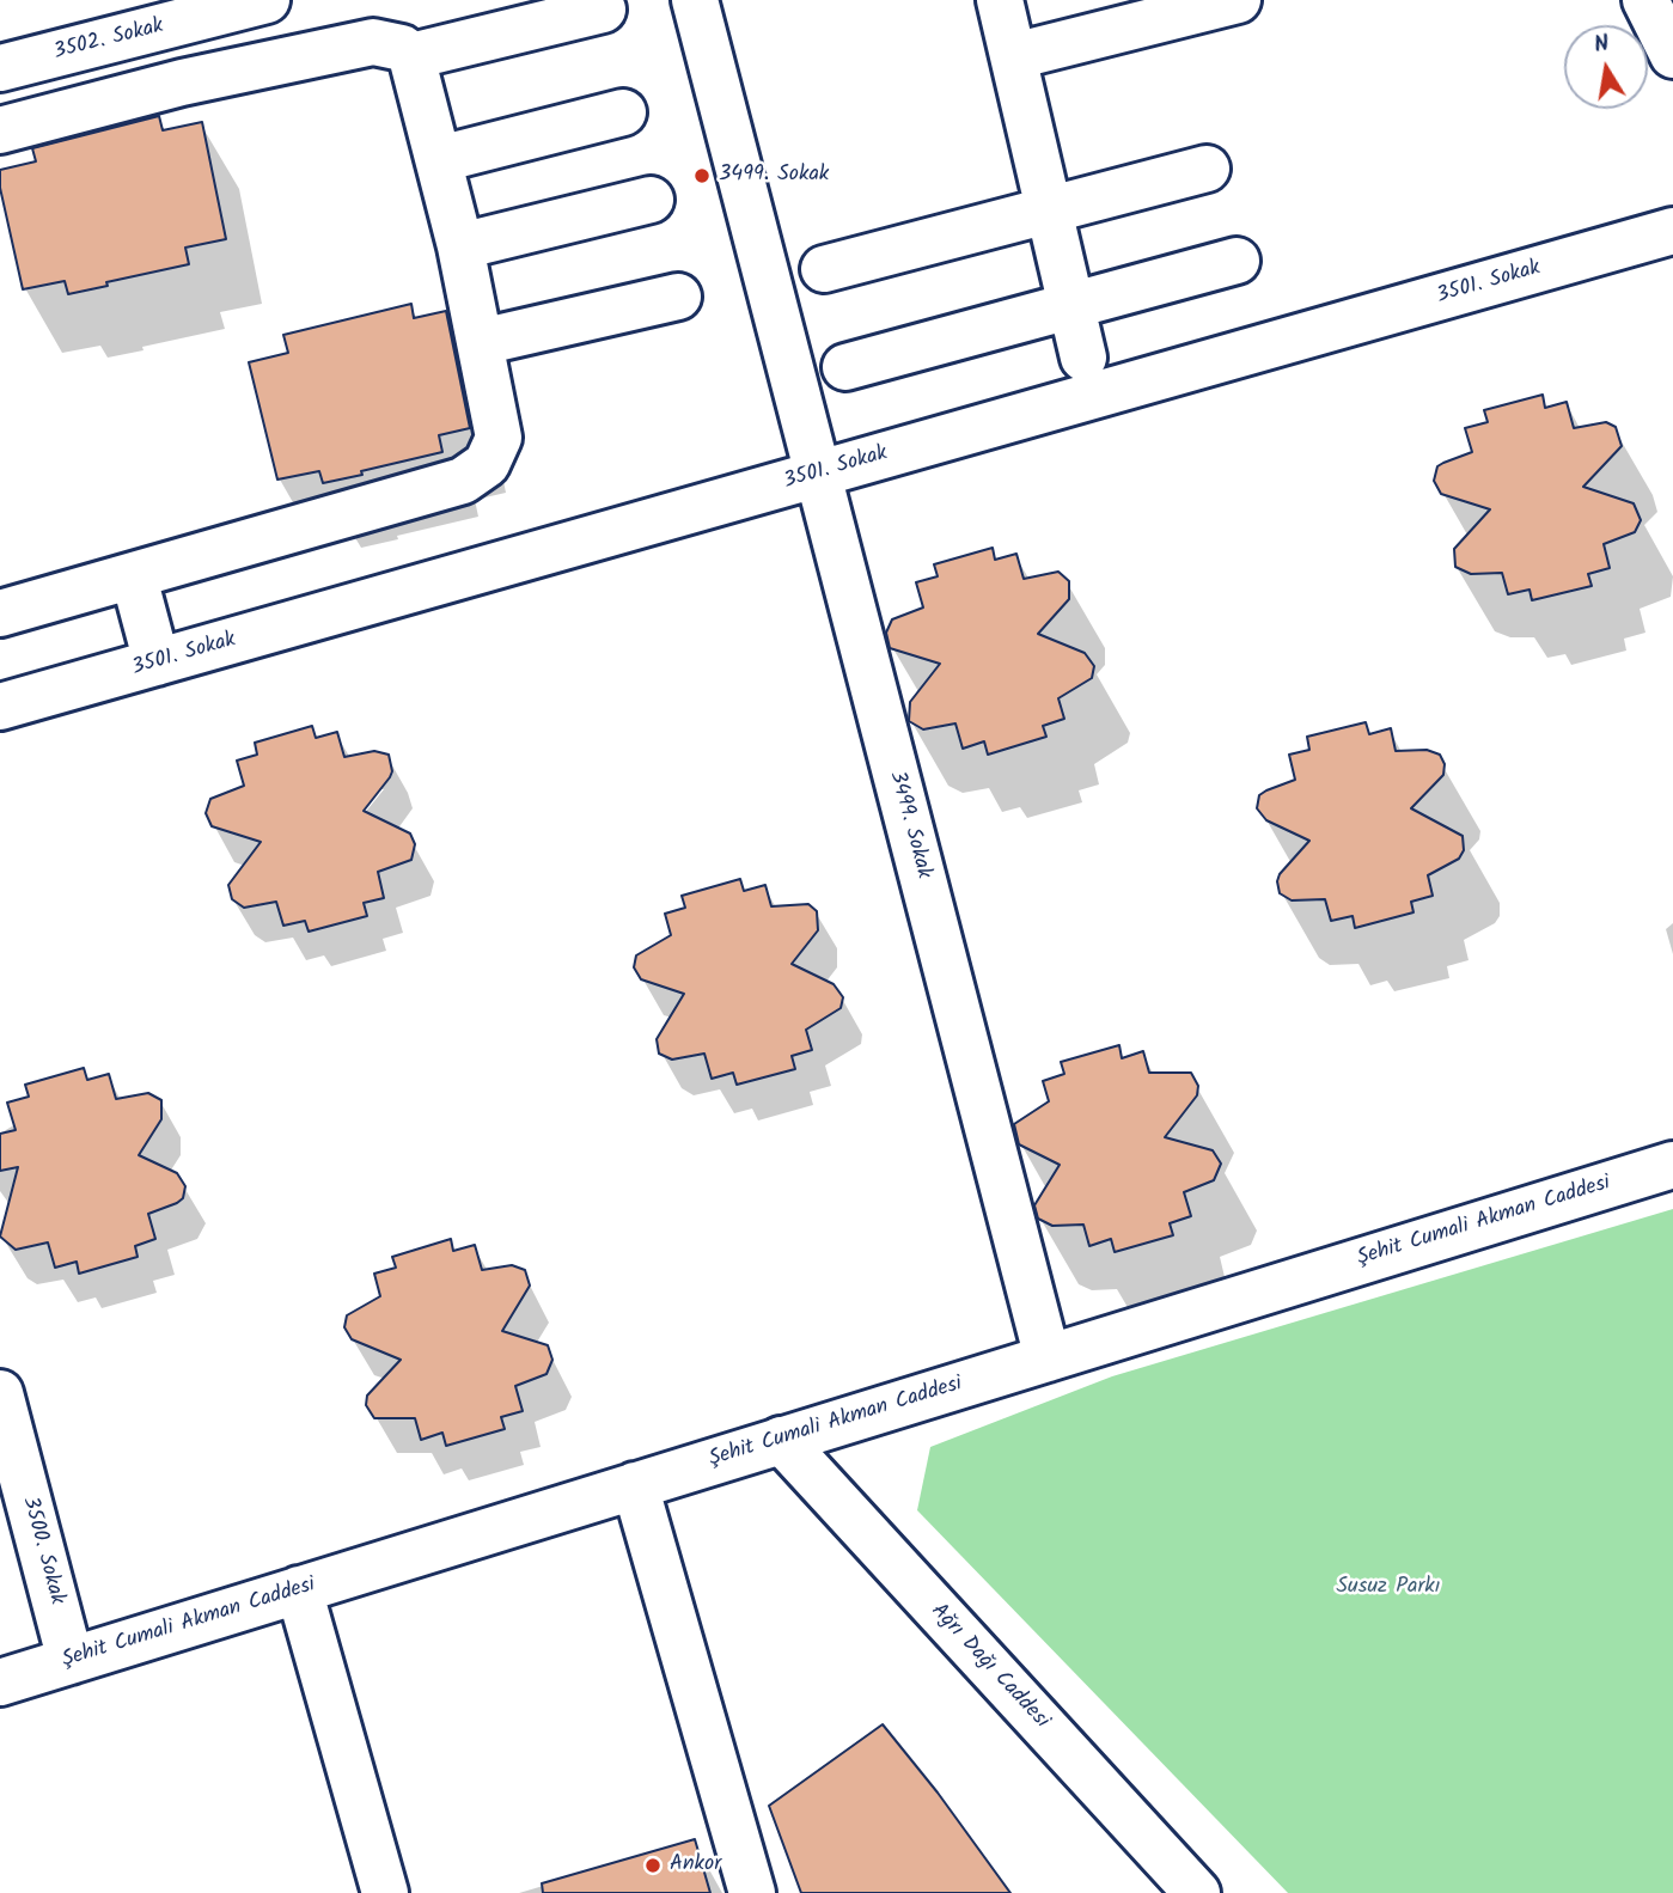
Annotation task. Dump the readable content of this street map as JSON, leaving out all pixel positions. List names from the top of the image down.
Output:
{
  "streets": {
    "street": [
      "3502. Sokak",
      "3501. Sokak",
      "3499. Sokak",
      "Şehit Cumali Akman Caddesi",
      "3500. Sokak",
      "Ağrı Dağı Caddesi"
    ]
  },
  "crossings": [
    ["3501. Sokak", "3499. Sokak"],
    ["3499. Sokak", "Şehit Cumali Akman Caddesi"],
    ["Şehit Cumali Akman Caddesi", "3500. Sokak"],
    ["Şehit Cumali Akman Caddesi", "Ağrı Dağı Caddesi"]
  ],
  "parks": ["Susuz Parkı"],
  "places": ["3499. Sokak", "Ankor"],
  "north": "top"
}
